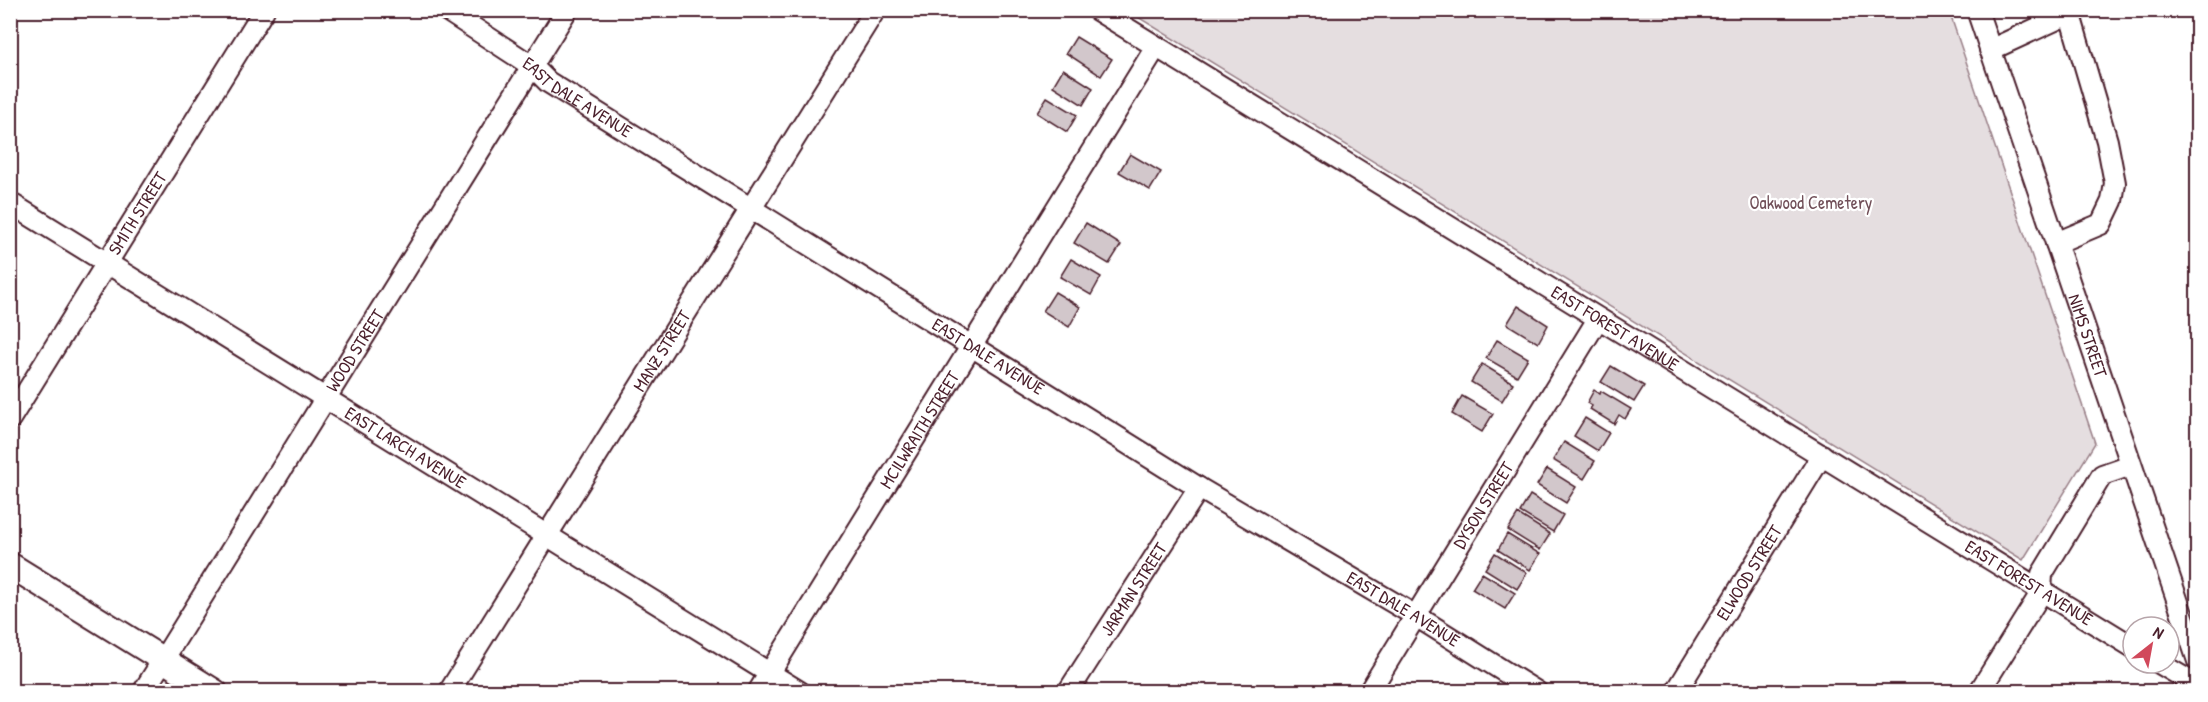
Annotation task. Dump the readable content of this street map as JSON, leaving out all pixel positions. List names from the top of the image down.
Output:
{
  "streets": {
    "street": [
      "EAST DALE AVENUE",
      "SMITH STREET",
      "EAST FOREST AVENUE",
      "NIMS STREET",
      "WOOD STREET",
      "MANZ STREET",
      "MCILWRAITH STREET",
      "EAST LARCH AVENUE",
      "DYSON STREET",
      "ELWOOD STREET",
      "JARMAN STREET"
    ]
  },
  "crossings": [
    ["EAST DALE AVENUE", "WOOD STREET"],
    ["EAST DALE AVENUE", "MANZ STREET"],
    ["EAST DALE AVENUE", "MCILWRAITH STREET"],
    ["EAST DALE AVENUE", "DYSON STREET"],
    ["EAST DALE AVENUE", "JARMAN STREET"],
    ["SMITH STREET", "EAST LARCH AVENUE"],
    ["EAST FOREST AVENUE", "MCILWRAITH STREET"],
    ["EAST FOREST AVENUE", "DYSON STREET"],
    ["EAST FOREST AVENUE", "ELWOOD STREET"],
    ["WOOD STREET", "EAST LARCH AVENUE"],
    ["MANZ STREET", "EAST LARCH AVENUE"],
    ["MCILWRAITH STREET", "EAST LARCH AVENUE"]
  ],
  "parks": ["Oakwood Cemetery"],
  "north": "top right"
}
